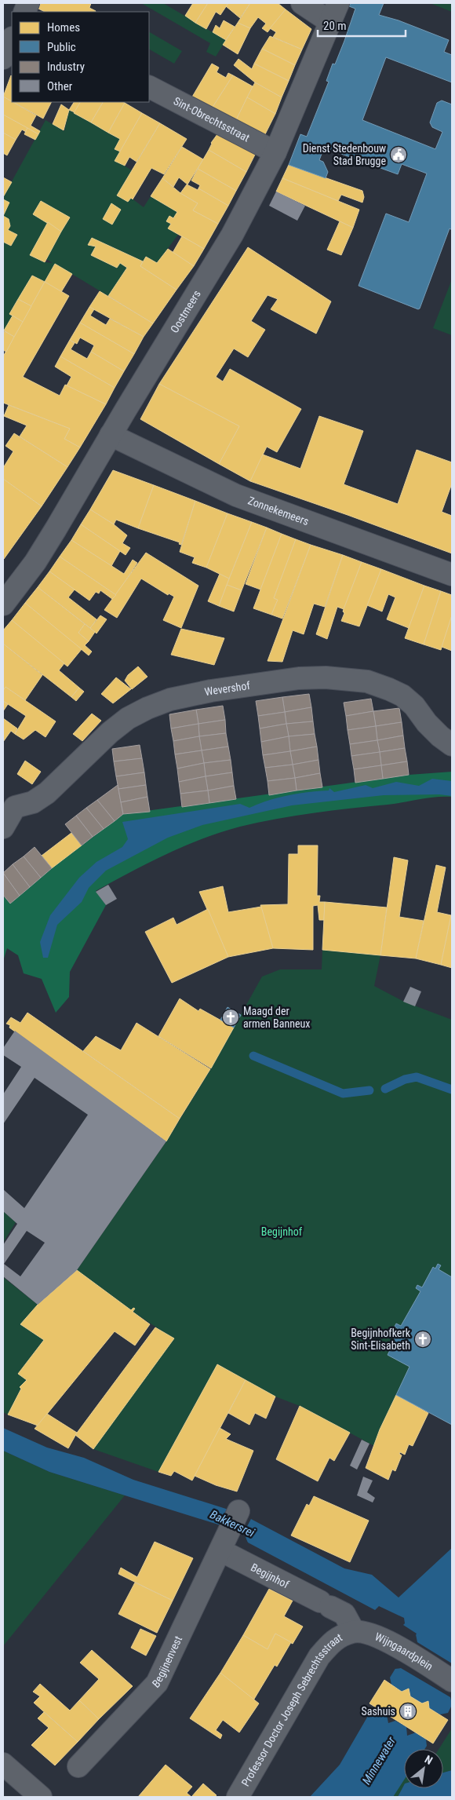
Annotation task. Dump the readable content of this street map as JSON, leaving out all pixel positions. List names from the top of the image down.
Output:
{
  "streets": {
    "street": [
      "Sint-Obrechtsstraat",
      "Oostmeers",
      "Zonnekemeers",
      "Wevershof",
      "Begijnhof",
      "Wijngaardplein",
      "Begijnenvest",
      "Professor Doctor Joseph Sebrechtsstraat"
    ]
  },
  "crossings": [
    ["Sint-Obrechtsstraat", "Oostmeers"],
    ["Oostmeers", "Zonnekemeers"],
    ["Begijnhof", "Wijngaardplein"],
    ["Begijnhof", "Begijnenvest"],
    ["Begijnhof", "Professor Doctor Joseph Sebrechtsstraat"],
    ["Wijngaardplein", "Professor Doctor Joseph Sebrechtsstraat"]
  ],
  "water": ["Bakkersrei", "Minnewater"],
  "parks": ["Begijnhof"],
  "places": {
    "public building": ["Dienst Stedenbouw Stad Brugge"],
    "church": ["Maagd der armen Banneux", "Begijnhofkerk Sint-Elisabeth"],
    "building": ["Sashuis"]
  },
  "legend": [
    "Homes",
    "Public",
    "Industry",
    "Other"
  ],
  "scale_bar": "20 m",
  "north": "top right"
}
